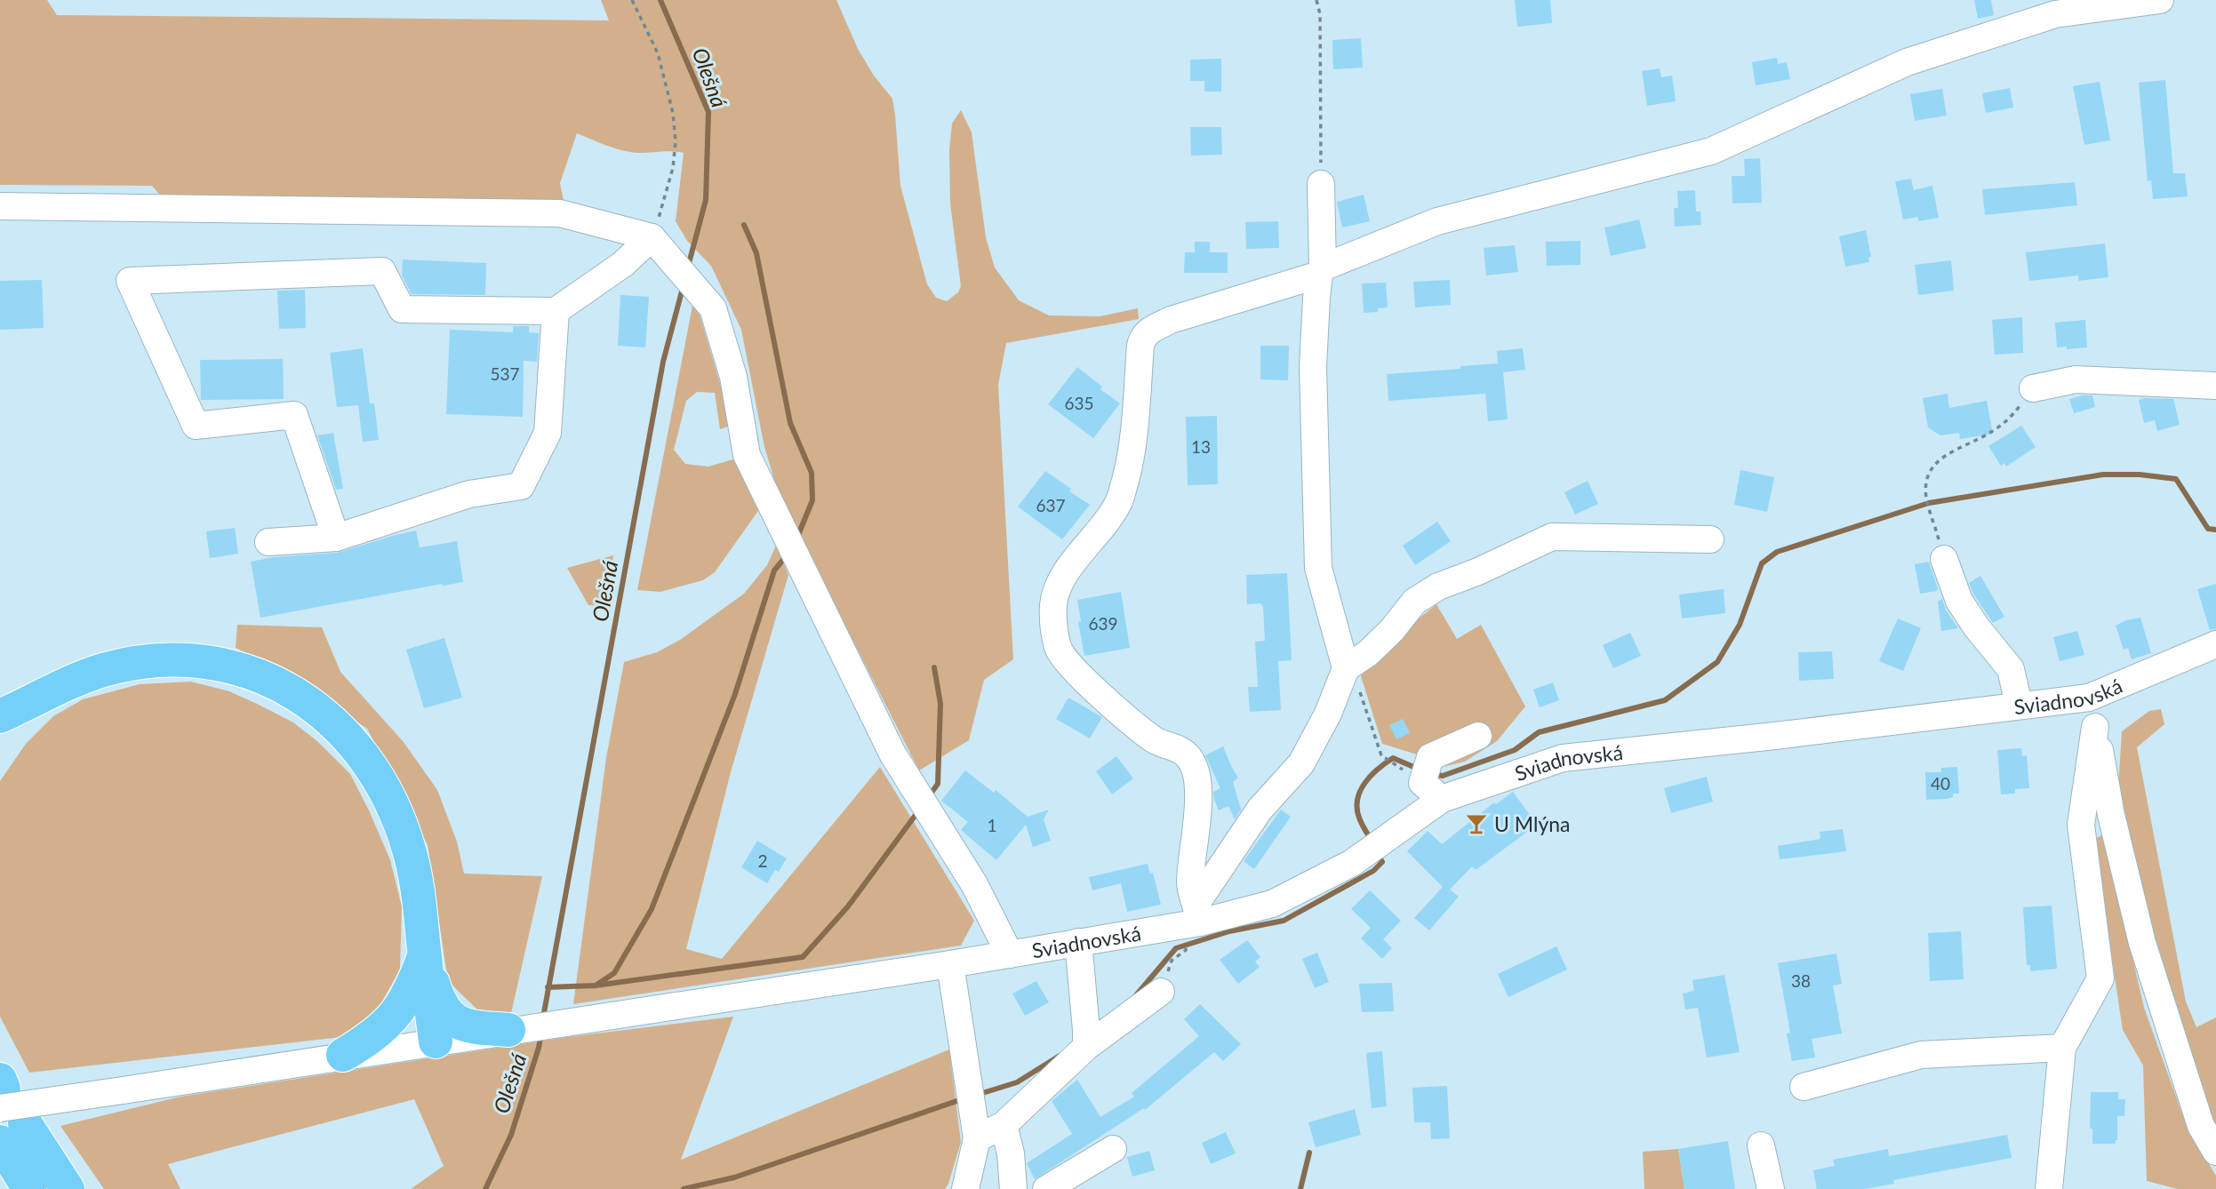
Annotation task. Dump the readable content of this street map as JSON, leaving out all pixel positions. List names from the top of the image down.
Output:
{
  "streets": {
    "street": ["Sviadnovská"]
  },
  "water": ["Olešná"],
  "places": {
    "bar": ["U Mlýna"]
  },
  "house_numbers": [
    "537",
    "635",
    "13",
    "637",
    "639",
    "40",
    "1",
    "2",
    "38"
  ]
}
